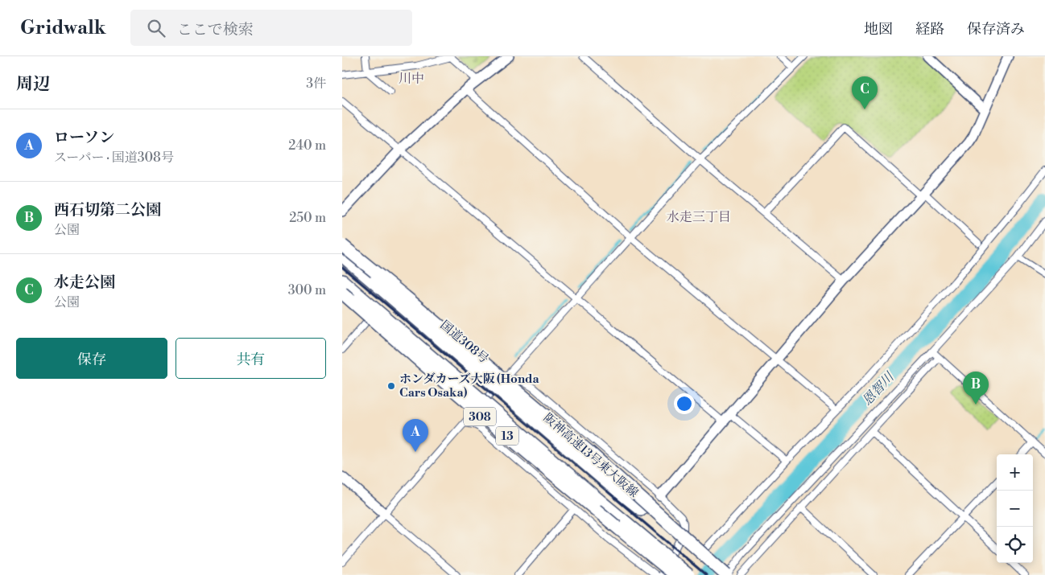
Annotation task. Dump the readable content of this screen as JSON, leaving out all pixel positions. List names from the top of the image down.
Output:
{
  "streets": {
    "highway": [
      "国道308号",
      "308",
      "13",
      "阪神高速13号東大阪線"
    ]
  },
  "crossings": [
    ["国道308号", "阪神高速13号東大阪線"],
    ["308", "13"]
  ],
  "districts": ["川中", "水走三丁目"],
  "water": ["恩智川"],
  "places": ["ホンダカーズ大阪 (Honda Cars Osaka)"],
  "page": {
    "header": "Gridwalk",
    "search": "ここで検索",
    "nav": ["地図", "経路", "保存済み"],
    "heading": ["周辺", "3件"],
    "pins": ["C", "B", "A"],
    "list": [
      {
        "mark": "A",
        "name": "ローソン",
        "note": "スーパー · 国道308号",
        "value": "240 m"
      },
      {
        "mark": "B",
        "name": "西石切第二公園",
        "note": "公園",
        "value": "250 m"
      },
      {
        "mark": "C",
        "name": "水走公園",
        "note": "公園",
        "value": "300 m"
      }
    ],
    "buttons": ["保存", "共有"],
    "map_buttons": ["+", "−"]
  }
}
